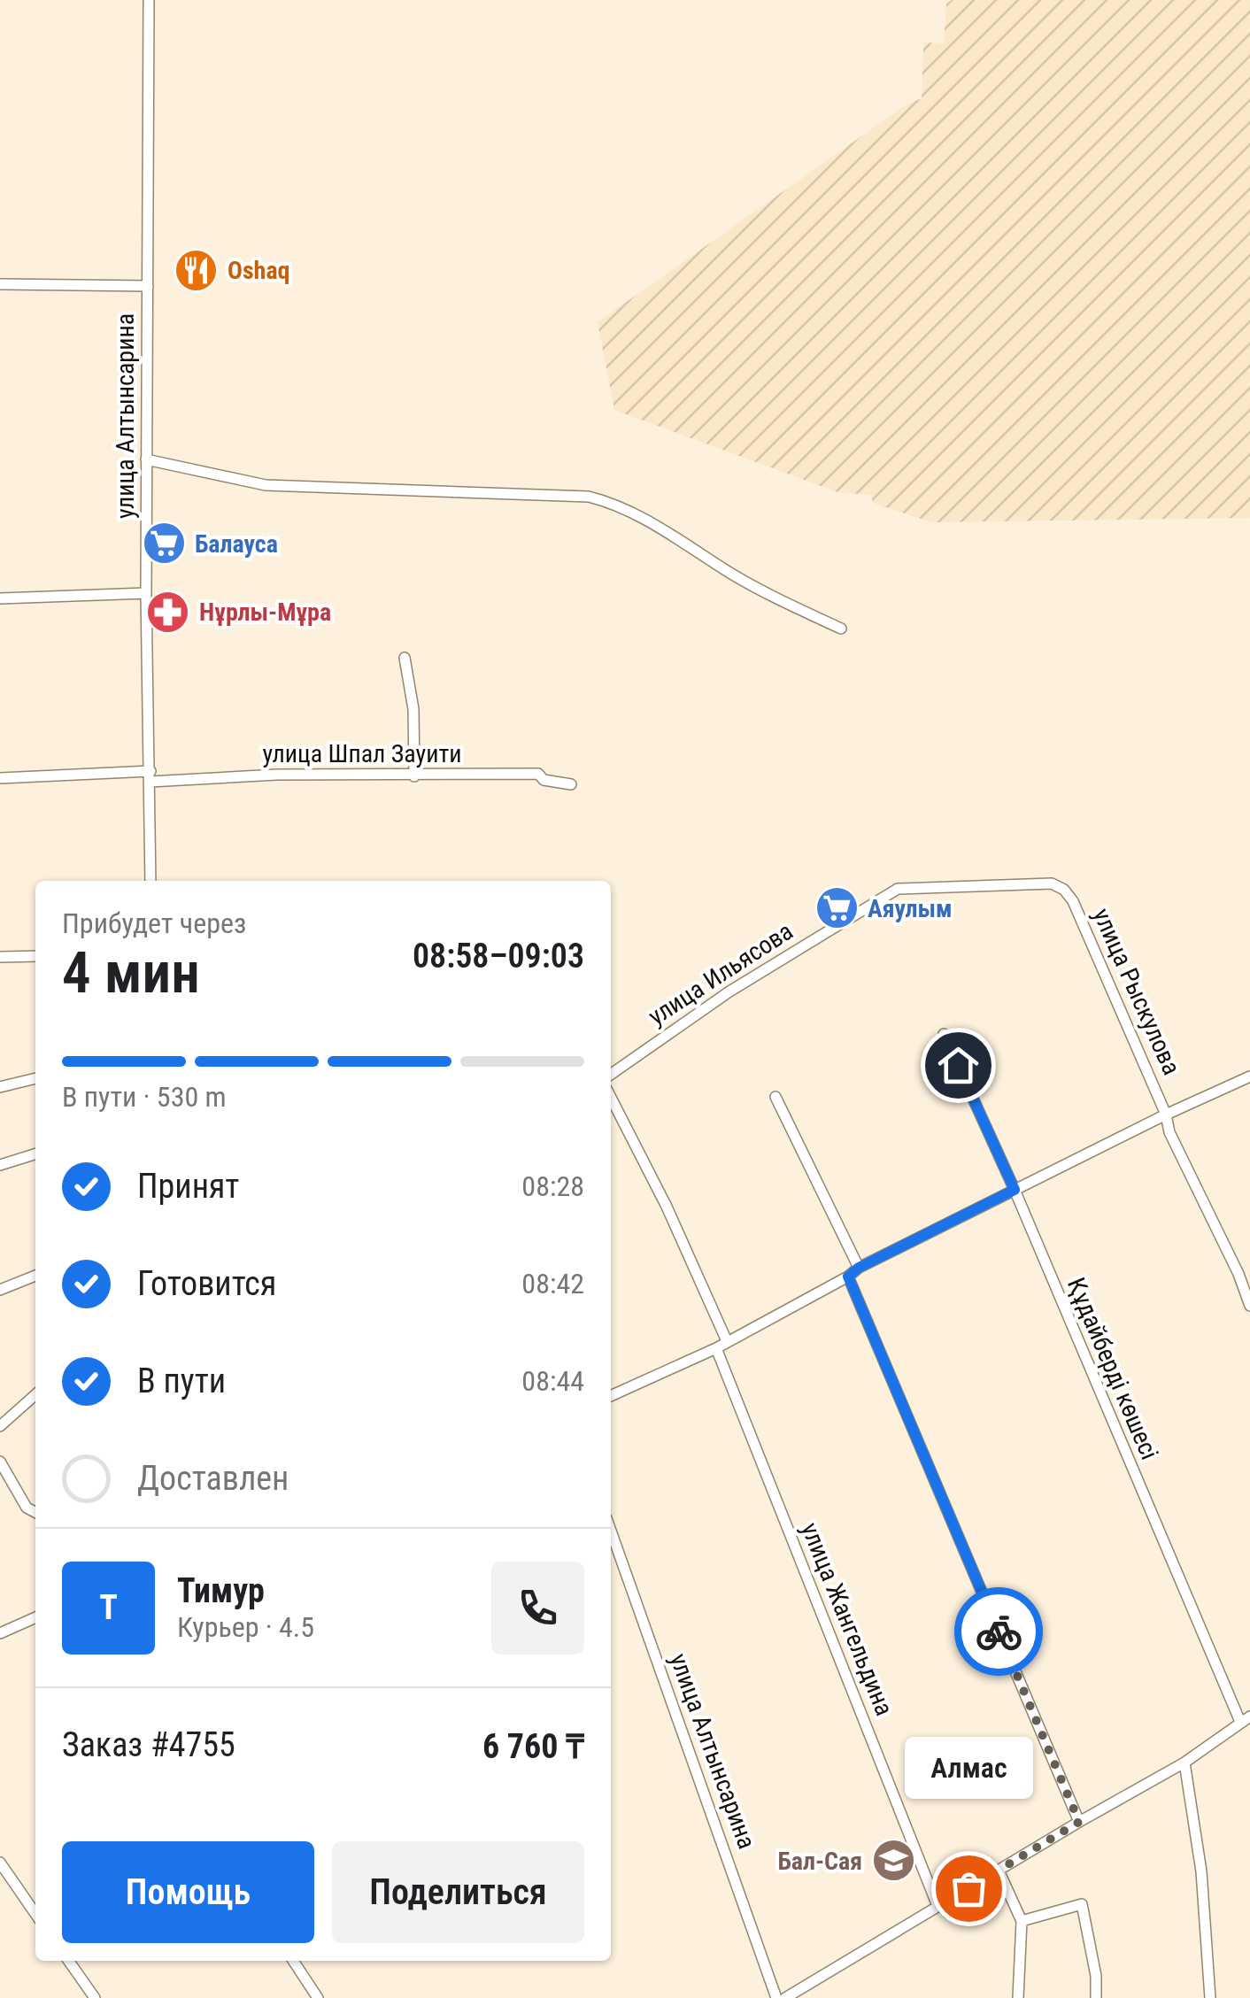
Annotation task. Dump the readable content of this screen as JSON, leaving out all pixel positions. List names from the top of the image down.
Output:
{
  "streets": {
    "street": [
      "улица Алтынсарина",
      "улица Шпал Зауити",
      "улица Ильясова",
      "улица Рыскулова",
      "Құдайберді көшесі",
      "улица Жангельдина"
    ]
  },
  "crossings": [
    ["улица Алтынсарина", "улица Шпал Зауити"],
    ["улица Ильясова", "улица Рыскулова"]
  ],
  "places": {
    "restaurant": ["Oshaq"],
    "supermarket": ["Балауса", "Аяулым"],
    "pharmacy": ["Нұрлы-Мұра"],
    "school or university": ["Бал-Сая"],
    "other": ["Алмас"]
  },
  "page": {
    "heading": ["4 мин", "Прибудет через", "08:58–09:03"],
    "panel": [
      "Тимур",
      "Курьер · 4.5",
      "Заказ #4755",
      "6 760 ₸"
    ],
    "bar": "В пути · 530 m",
    "list": [
      ["Принят", "08:28"],
      ["Готовится", "08:42"],
      ["В пути", "08:44"],
      "Доставлен"
    ],
    "round": "Т",
    "bubble": "Алмас",
    "buttons": ["Помощь", "Поделиться"]
  }
}
